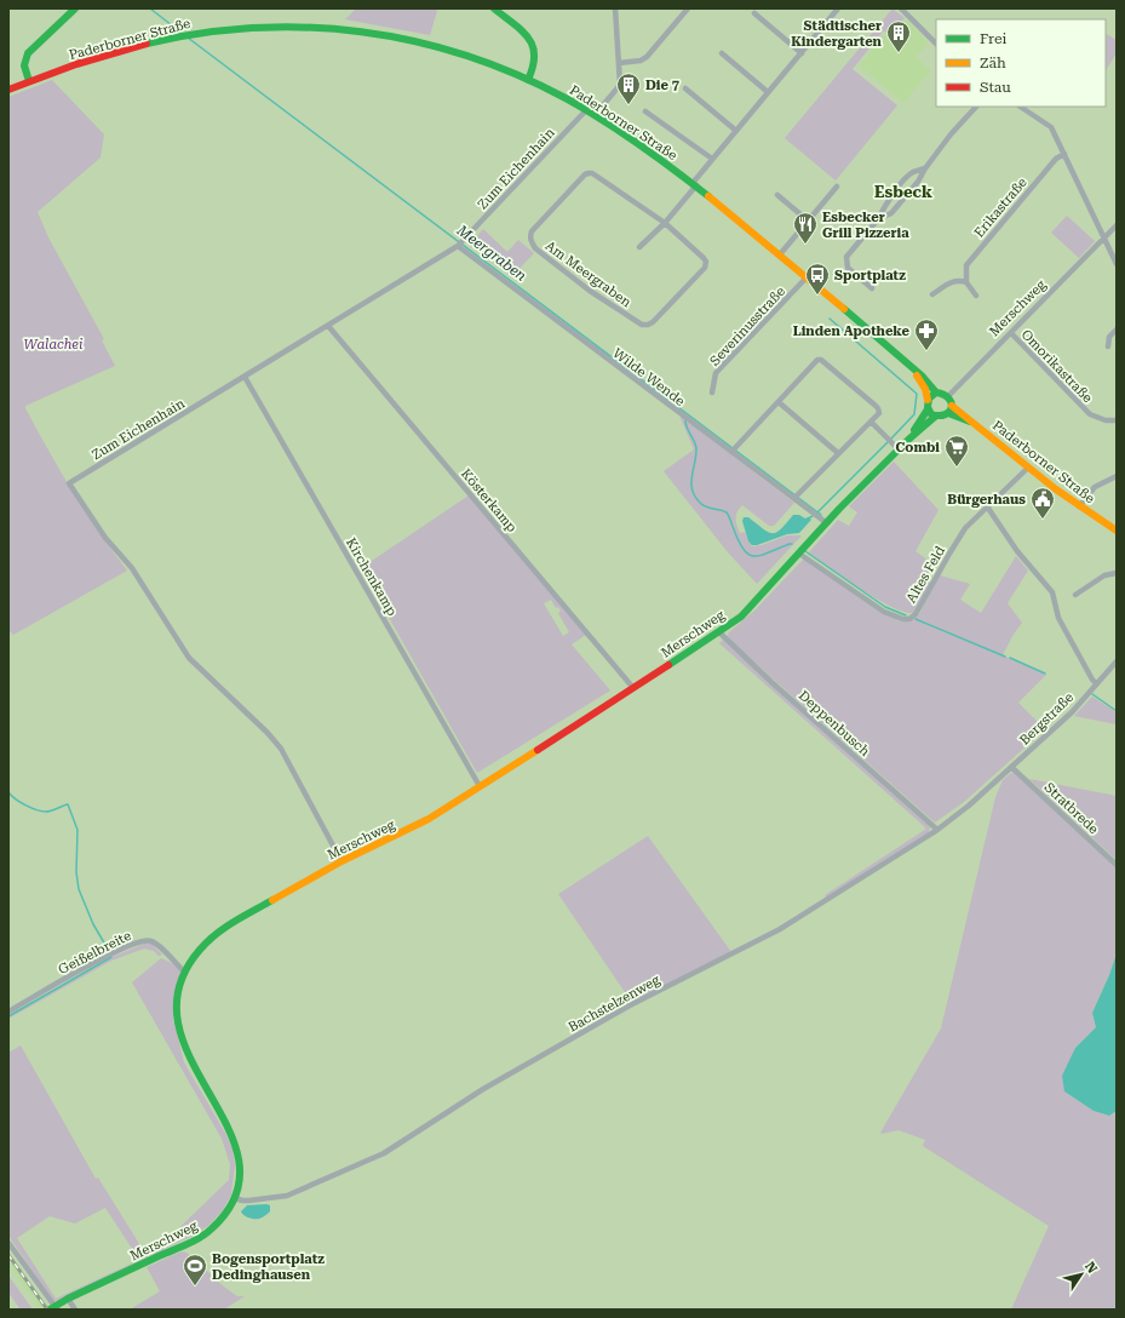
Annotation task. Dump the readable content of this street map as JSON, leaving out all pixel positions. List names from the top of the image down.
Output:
{
  "streets": {
    "street": [
      "Paderborner Straße",
      "Zum Eichenhain",
      "Erikastraße",
      "Am Meergraben",
      "Merschweg",
      "Severinusstraße",
      "Omorikastraße",
      "Wilde Wende",
      "Kösterkamp",
      "Altes Feld",
      "Kirchenkamp",
      "Bergstraße",
      "Deppenbusch",
      "Stratbrede",
      "Geißelbreite",
      "Bachstelzenweg"
    ]
  },
  "crossings": [
    ["Paderborner Straße", "Zum Eichenhain"],
    ["Paderborner Straße", "Merschweg"],
    ["Paderborner Straße", "Severinusstraße"],
    ["Paderborner Straße", "Altes Feld"],
    ["Zum Eichenhain", "Merschweg"],
    ["Zum Eichenhain", "Wilde Wende"],
    ["Zum Eichenhain", "Kösterkamp"],
    ["Zum Eichenhain", "Kirchenkamp"],
    ["Merschweg", "Omorikastraße"],
    ["Merschweg", "Wilde Wende"],
    ["Merschweg", "Kösterkamp"],
    ["Merschweg", "Altes Feld"],
    ["Merschweg", "Kirchenkamp"],
    ["Merschweg", "Deppenbusch"],
    ["Merschweg", "Geißelbreite"],
    ["Merschweg", "Bachstelzenweg"],
    ["Bergstraße", "Stratbrede"],
    ["Bergstraße", "Bachstelzenweg"],
    ["Deppenbusch", "Bachstelzenweg"]
  ],
  "districts": ["Esbeck"],
  "water": ["Meergraben"],
  "parks": ["Walachei"],
  "places": {
    "building": ["Städtischer Kindergarten", "Die 7"],
    "restaurant": ["Esbecker Grill Pizzeria"],
    "bus stop": ["Sportplatz"],
    "pharmacy": ["Linden Apotheke"],
    "supermarket": ["Combi"],
    "public building": ["Bürgerhaus"],
    "sports": ["Bogensportplatz Dedinghausen"]
  },
  "legend": ["Frei", "Zäh", "Stau"],
  "north": "top right"
}
